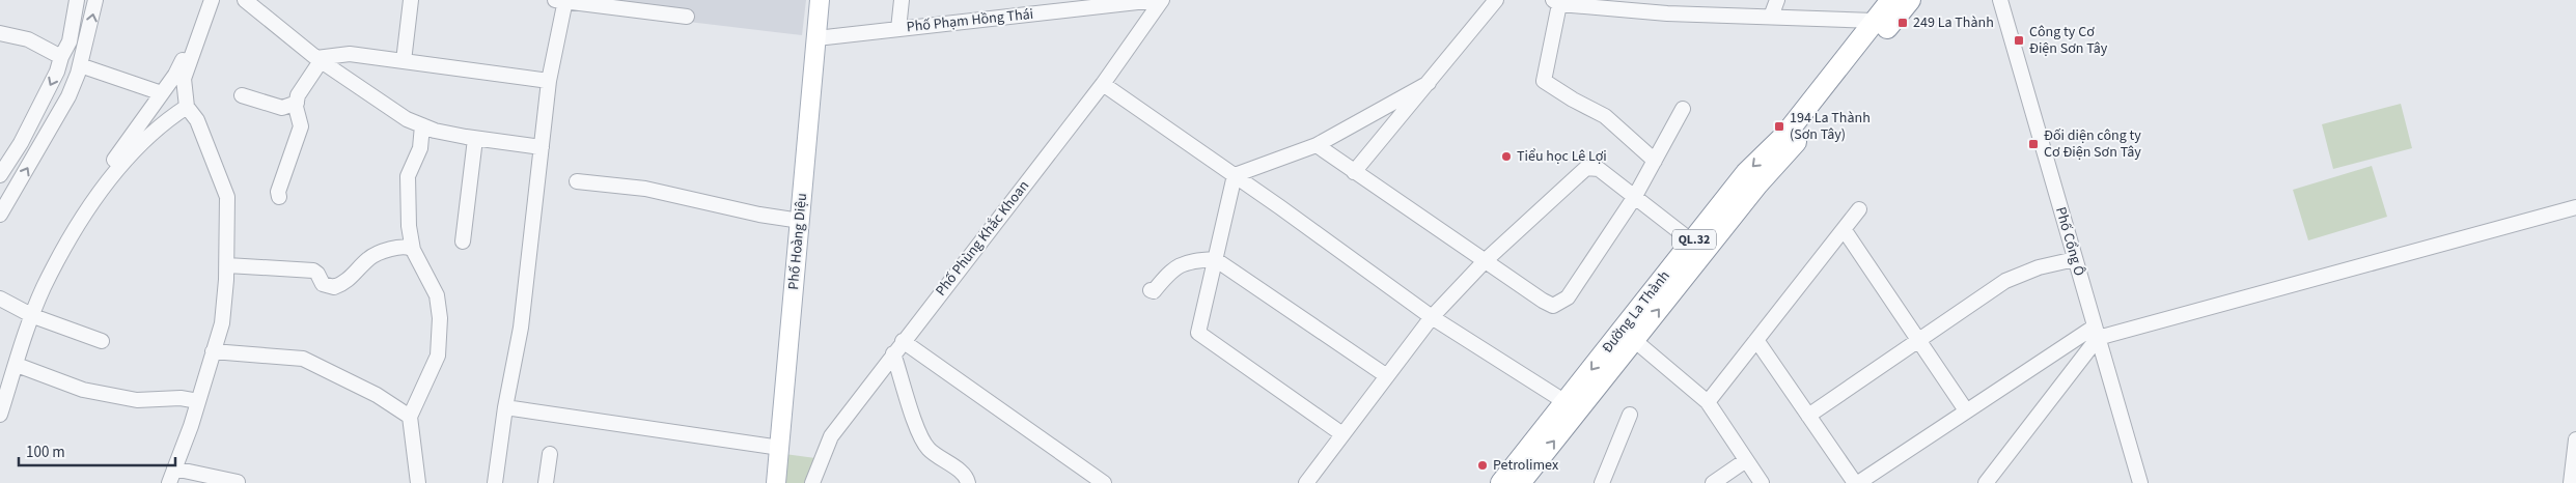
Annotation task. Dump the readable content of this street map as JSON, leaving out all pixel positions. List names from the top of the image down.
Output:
{
  "streets": {
    "highway": ["QL.32", "Đường La Thành"],
    "main road": ["Phố Hoàng Diệu"],
    "street": ["Phố Phạm Hồng Thái", "Phố Phùng Khắc Khoan", "Phố Cổng Ô"]
  },
  "crossings": [
    ["Phố Phạm Hồng Thái", "Phố Hoàng Diệu"]
  ],
  "places": {
    "transit": [
      "249 La Thành",
      "Công ty Cơ Điện Sơn Tây",
      "194 La Thành (Sơn Tây)",
      "Đối diện công ty Cơ Điện Sơn Tây"
    ],
    "other": ["Tiểu học Lê Lợi", "Petrolimex"]
  },
  "scale_bar": "100 m"
}
